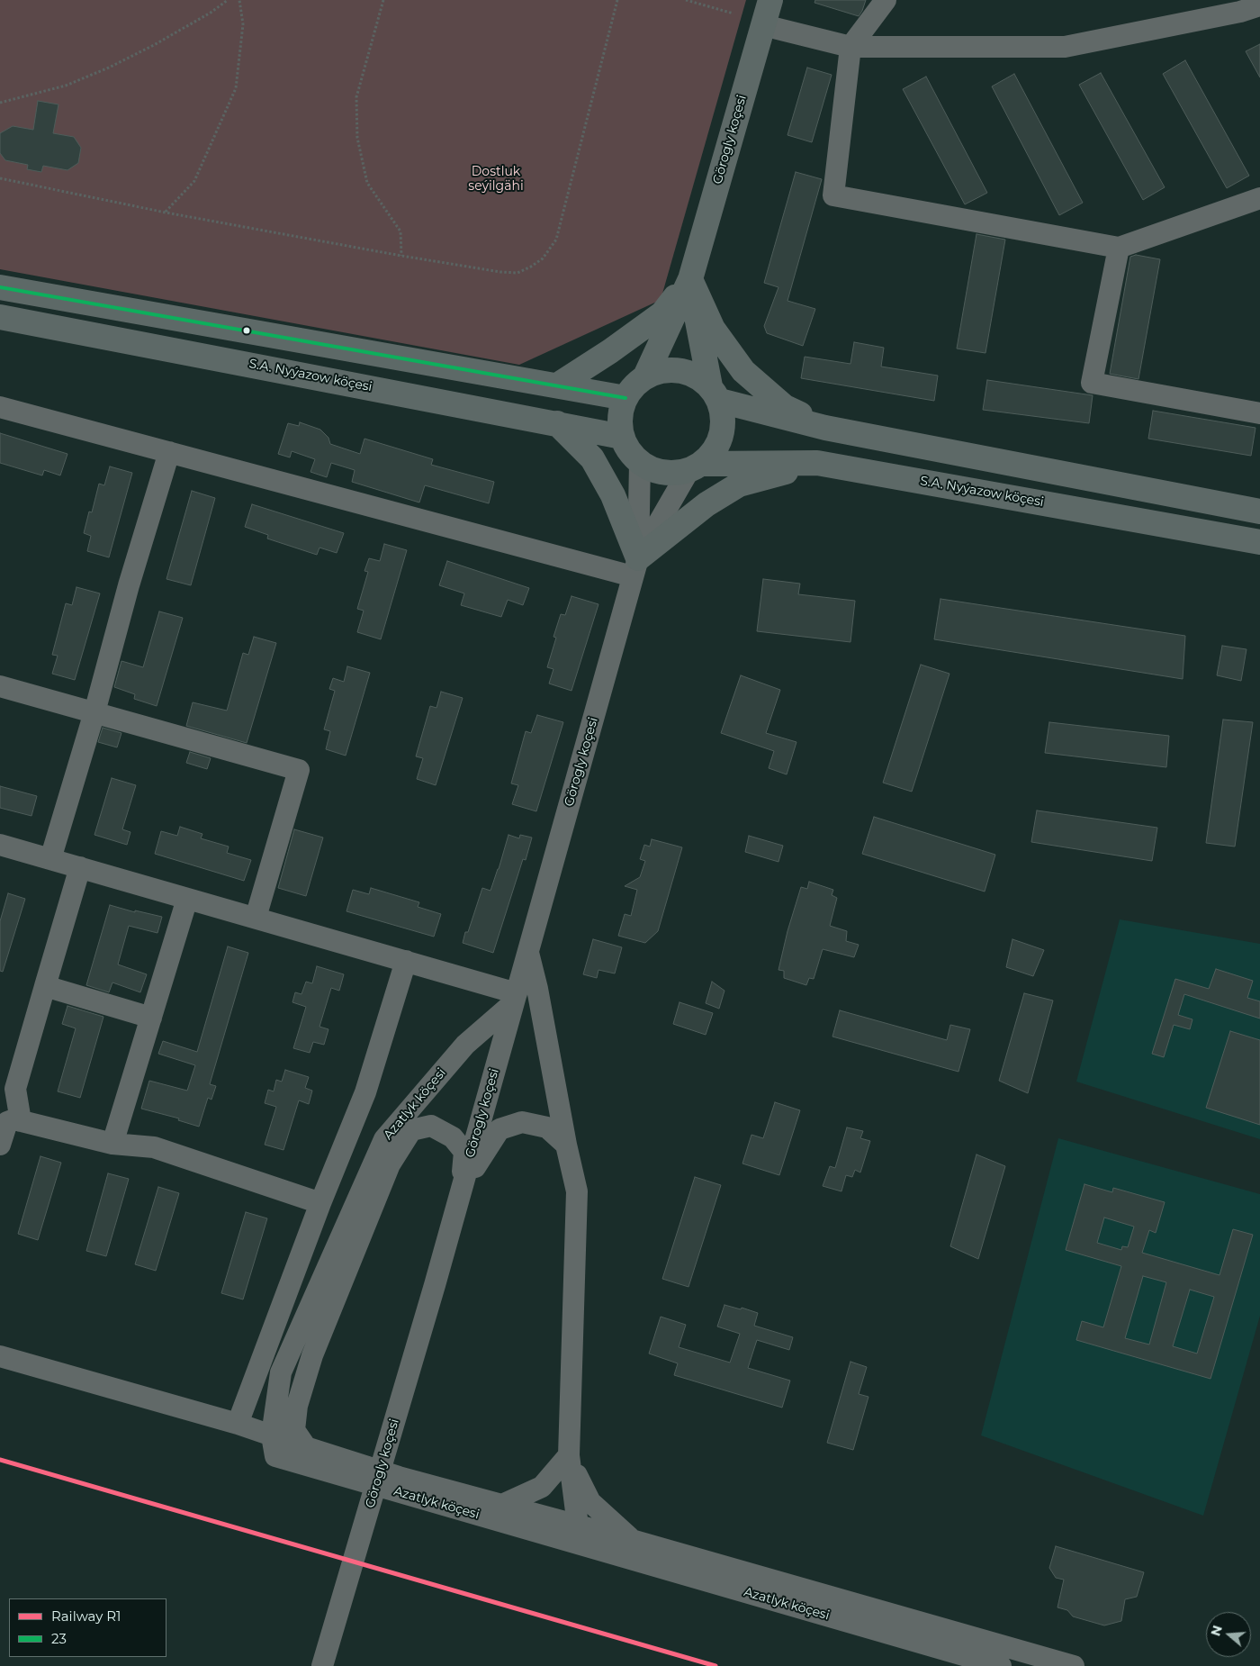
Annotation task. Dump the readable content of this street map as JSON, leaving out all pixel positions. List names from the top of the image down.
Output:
{
  "streets": {
    "main road": ["Görogly koçesi", "S.A. Nyýazow köçesi"],
    "street": ["Azatlyk köçesi"]
  },
  "crossings": [
    ["Görogly koçesi", "S.A. Nyýazow köçesi"],
    ["Görogly koçesi", "Azatlyk köçesi"]
  ],
  "parks": ["Dostluk seýilgähi"],
  "lines": ["transit line 23", "rail line R1"],
  "legend": ["Railway R1", "23"],
  "north": "left"
}
